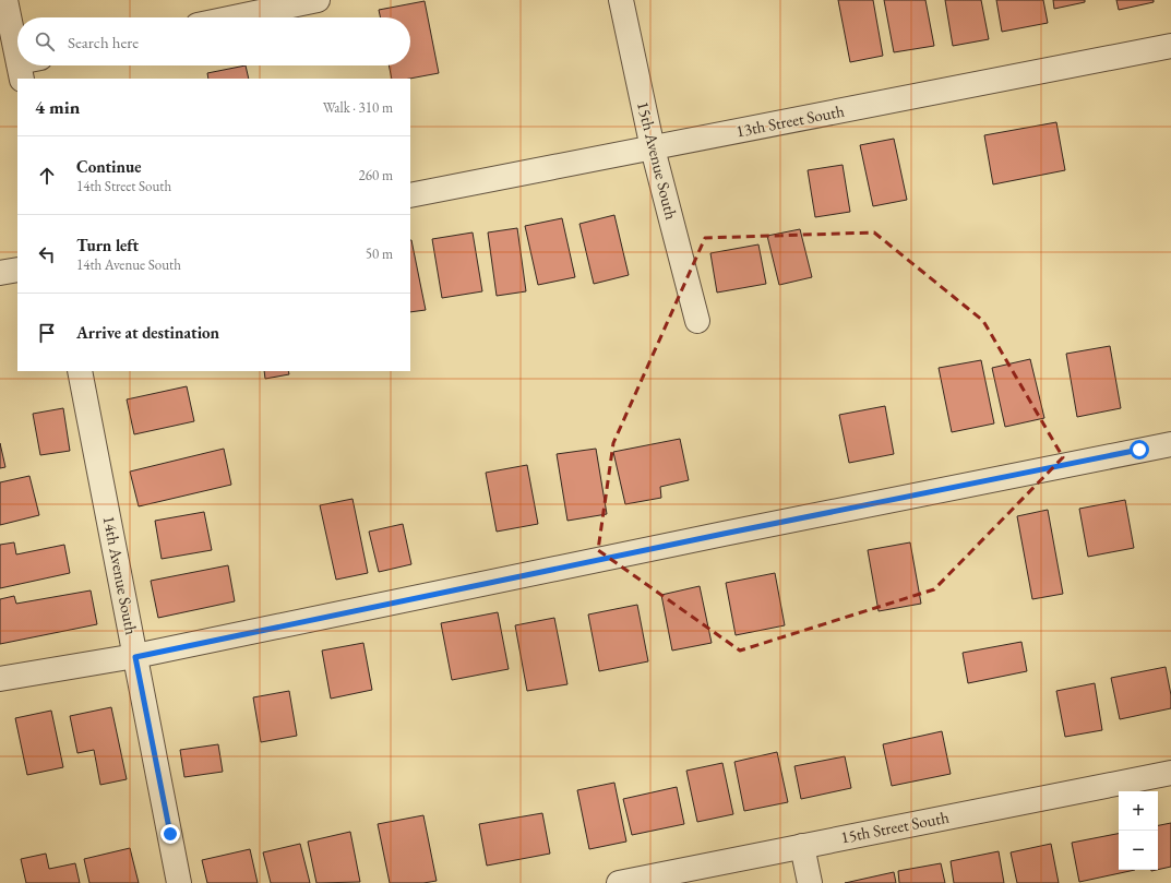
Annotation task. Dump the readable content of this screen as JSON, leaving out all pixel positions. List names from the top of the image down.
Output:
{
  "streets": {
    "street": [
      "13th Street South",
      "15th Avenue South",
      "14th Avenue South",
      "15th Street South"
    ]
  },
  "crossings": [
    ["13th Street South", "15th Avenue South"]
  ],
  "page": {
    "search": "Search here",
    "heading": ["4 min", "Walk · 310 m"],
    "list": [
      ["Continue", "14th Street South", "260 m"],
      ["Turn left", "14th Avenue South", "50 m"],
      "Arrive at destination"
    ],
    "map_buttons": ["+", "−"]
  }
}
